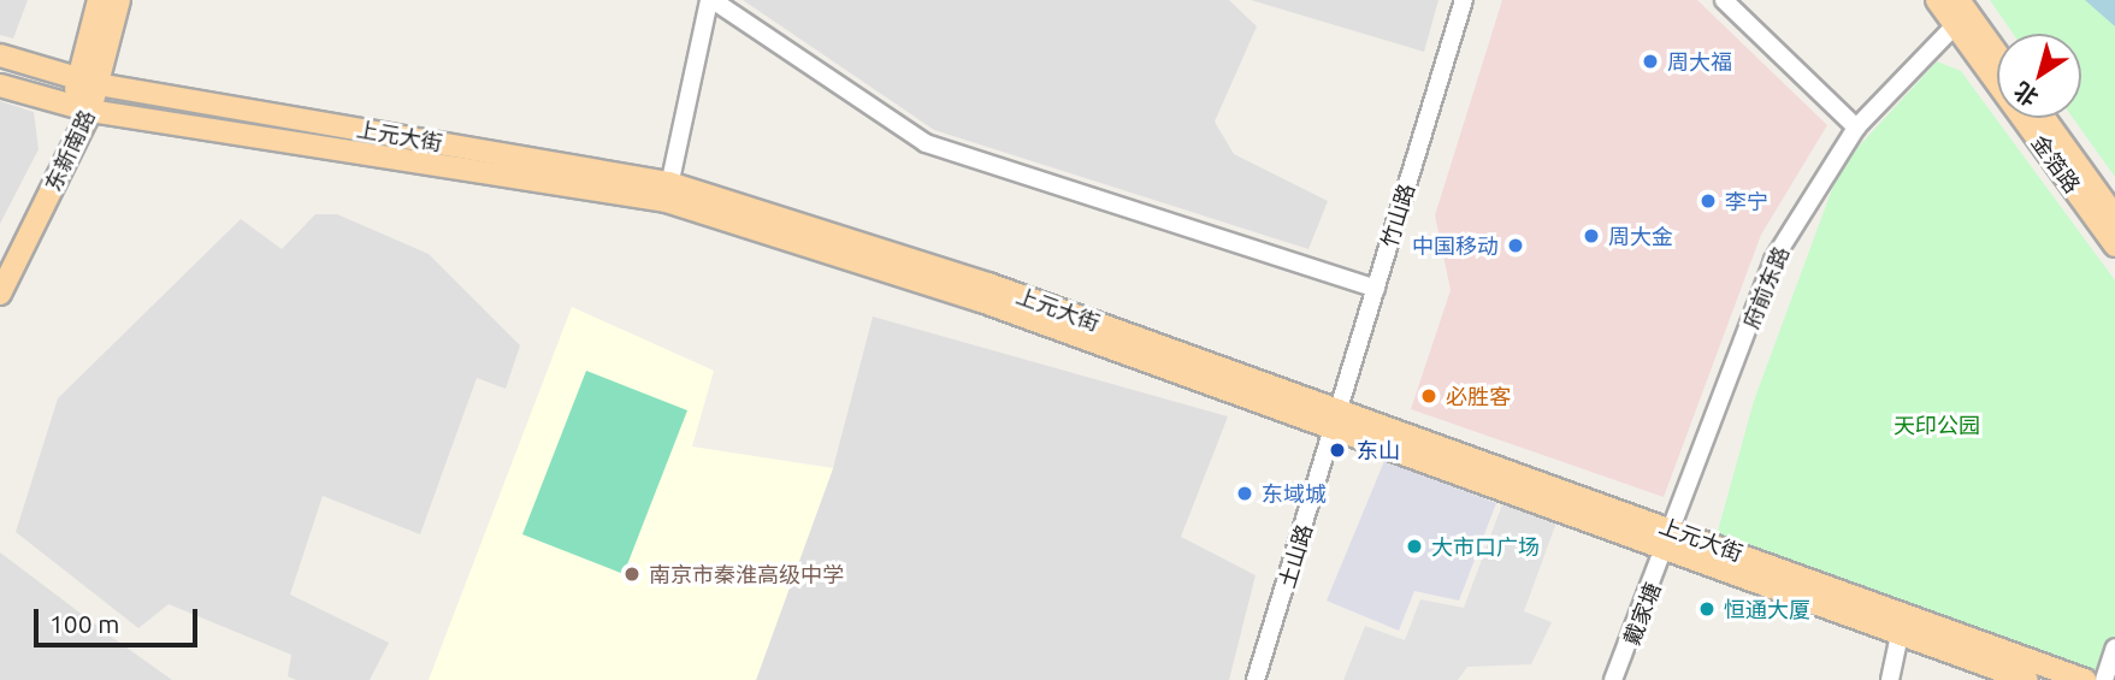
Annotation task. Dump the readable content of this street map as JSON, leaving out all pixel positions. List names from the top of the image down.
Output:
{
  "streets": {
    "main road": ["上元大街", "东新南路", "金箔路"],
    "street": [
      "竹山路",
      "府前东路",
      "土山路",
      "戴家塘"
    ]
  },
  "crossings": [
    ["上元大街", "东新南路"],
    ["上元大街", "竹山路"],
    ["上元大街", "府前东路"],
    ["上元大街", "土山路"],
    ["上元大街", "戴家塘"],
    ["金箔路", "府前东路"],
    ["竹山路", "土山路"],
    ["府前东路", "戴家塘"]
  ],
  "parks": ["天印公园"],
  "places": [
    "周大福",
    "李宁",
    "周大金",
    "中国移动",
    "必胜客",
    "东山",
    "东域城",
    "大市口广场",
    "南京市秦淮高级中学",
    "恒通大厦"
  ],
  "scale_bar": "100 m",
  "north": "bottom left"
}
